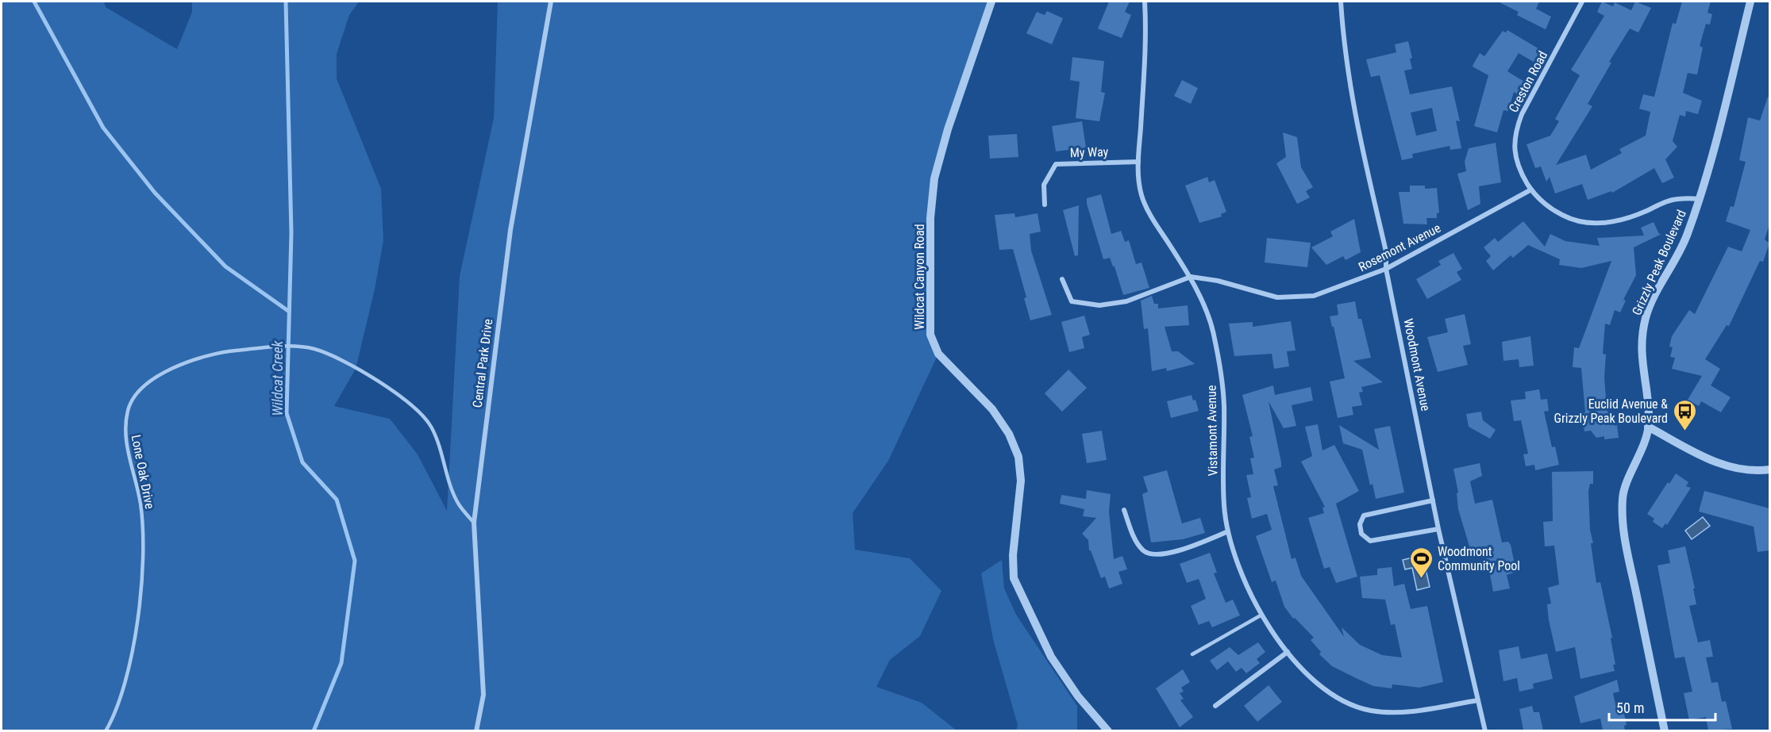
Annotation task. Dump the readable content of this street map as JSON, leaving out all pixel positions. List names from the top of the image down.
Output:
{
  "streets": {
    "street": [
      "Creston Road",
      "My Way",
      "Rosemont Avenue",
      "Grizzly Peak Boulevard",
      "Wildcat Canyon Road",
      "Central Park Drive",
      "Woodmont Avenue",
      "Vistamont Avenue"
    ],
    "lane": ["Lone Oak Drive"]
  },
  "crossings": [
    ["Creston Road", "Rosemont Avenue"],
    ["Creston Road", "Grizzly Peak Boulevard"],
    ["My Way", "Vistamont Avenue"],
    ["Rosemont Avenue", "Woodmont Avenue"],
    ["Rosemont Avenue", "Vistamont Avenue"],
    ["Central Park Drive", "Lone Oak Drive"],
    ["Woodmont Avenue", "Vistamont Avenue"]
  ],
  "water": ["Wildcat Creek"],
  "places": {
    "bus stop": ["Euclid Avenue & Grizzly Peak Boulevard"],
    "sports": ["Woodmont Community Pool"]
  },
  "scale_bar": "50 m"
}
